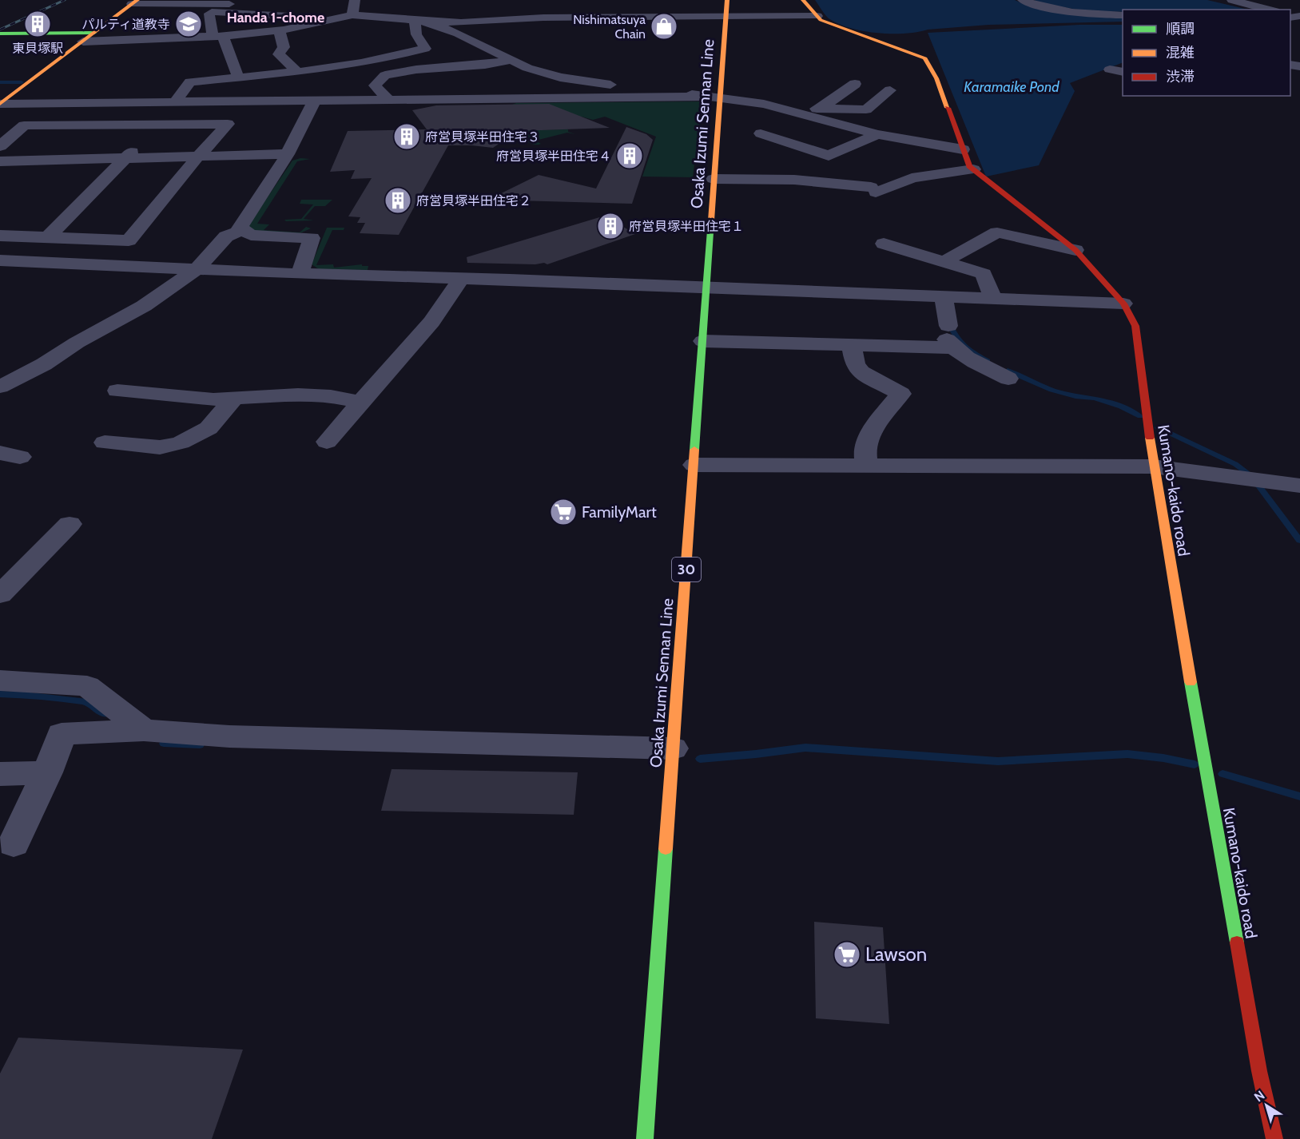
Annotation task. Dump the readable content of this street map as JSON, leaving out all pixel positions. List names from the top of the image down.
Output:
{
  "streets": {
    "street": ["Osaka Izumi Sennan Line", "Kumano-kaido road", "30"]
  },
  "districts": ["Handa 1-chome"],
  "water": ["Karamaike Pond"],
  "places": {
    "building": [
      "東貝塚駅",
      "府営貝塚半田住宅３",
      "府営貝塚半田住宅４",
      "府営貝塚半田住宅２",
      "府営貝塚半田住宅１"
    ],
    "school or university": ["パルティ道教寺"],
    "shop": ["Nishimatsuya Chain"],
    "supermarket": ["FamilyMart", "Lawson"]
  },
  "legend": ["順調", "混雑", "渋滞"],
  "north": "top left"
}
